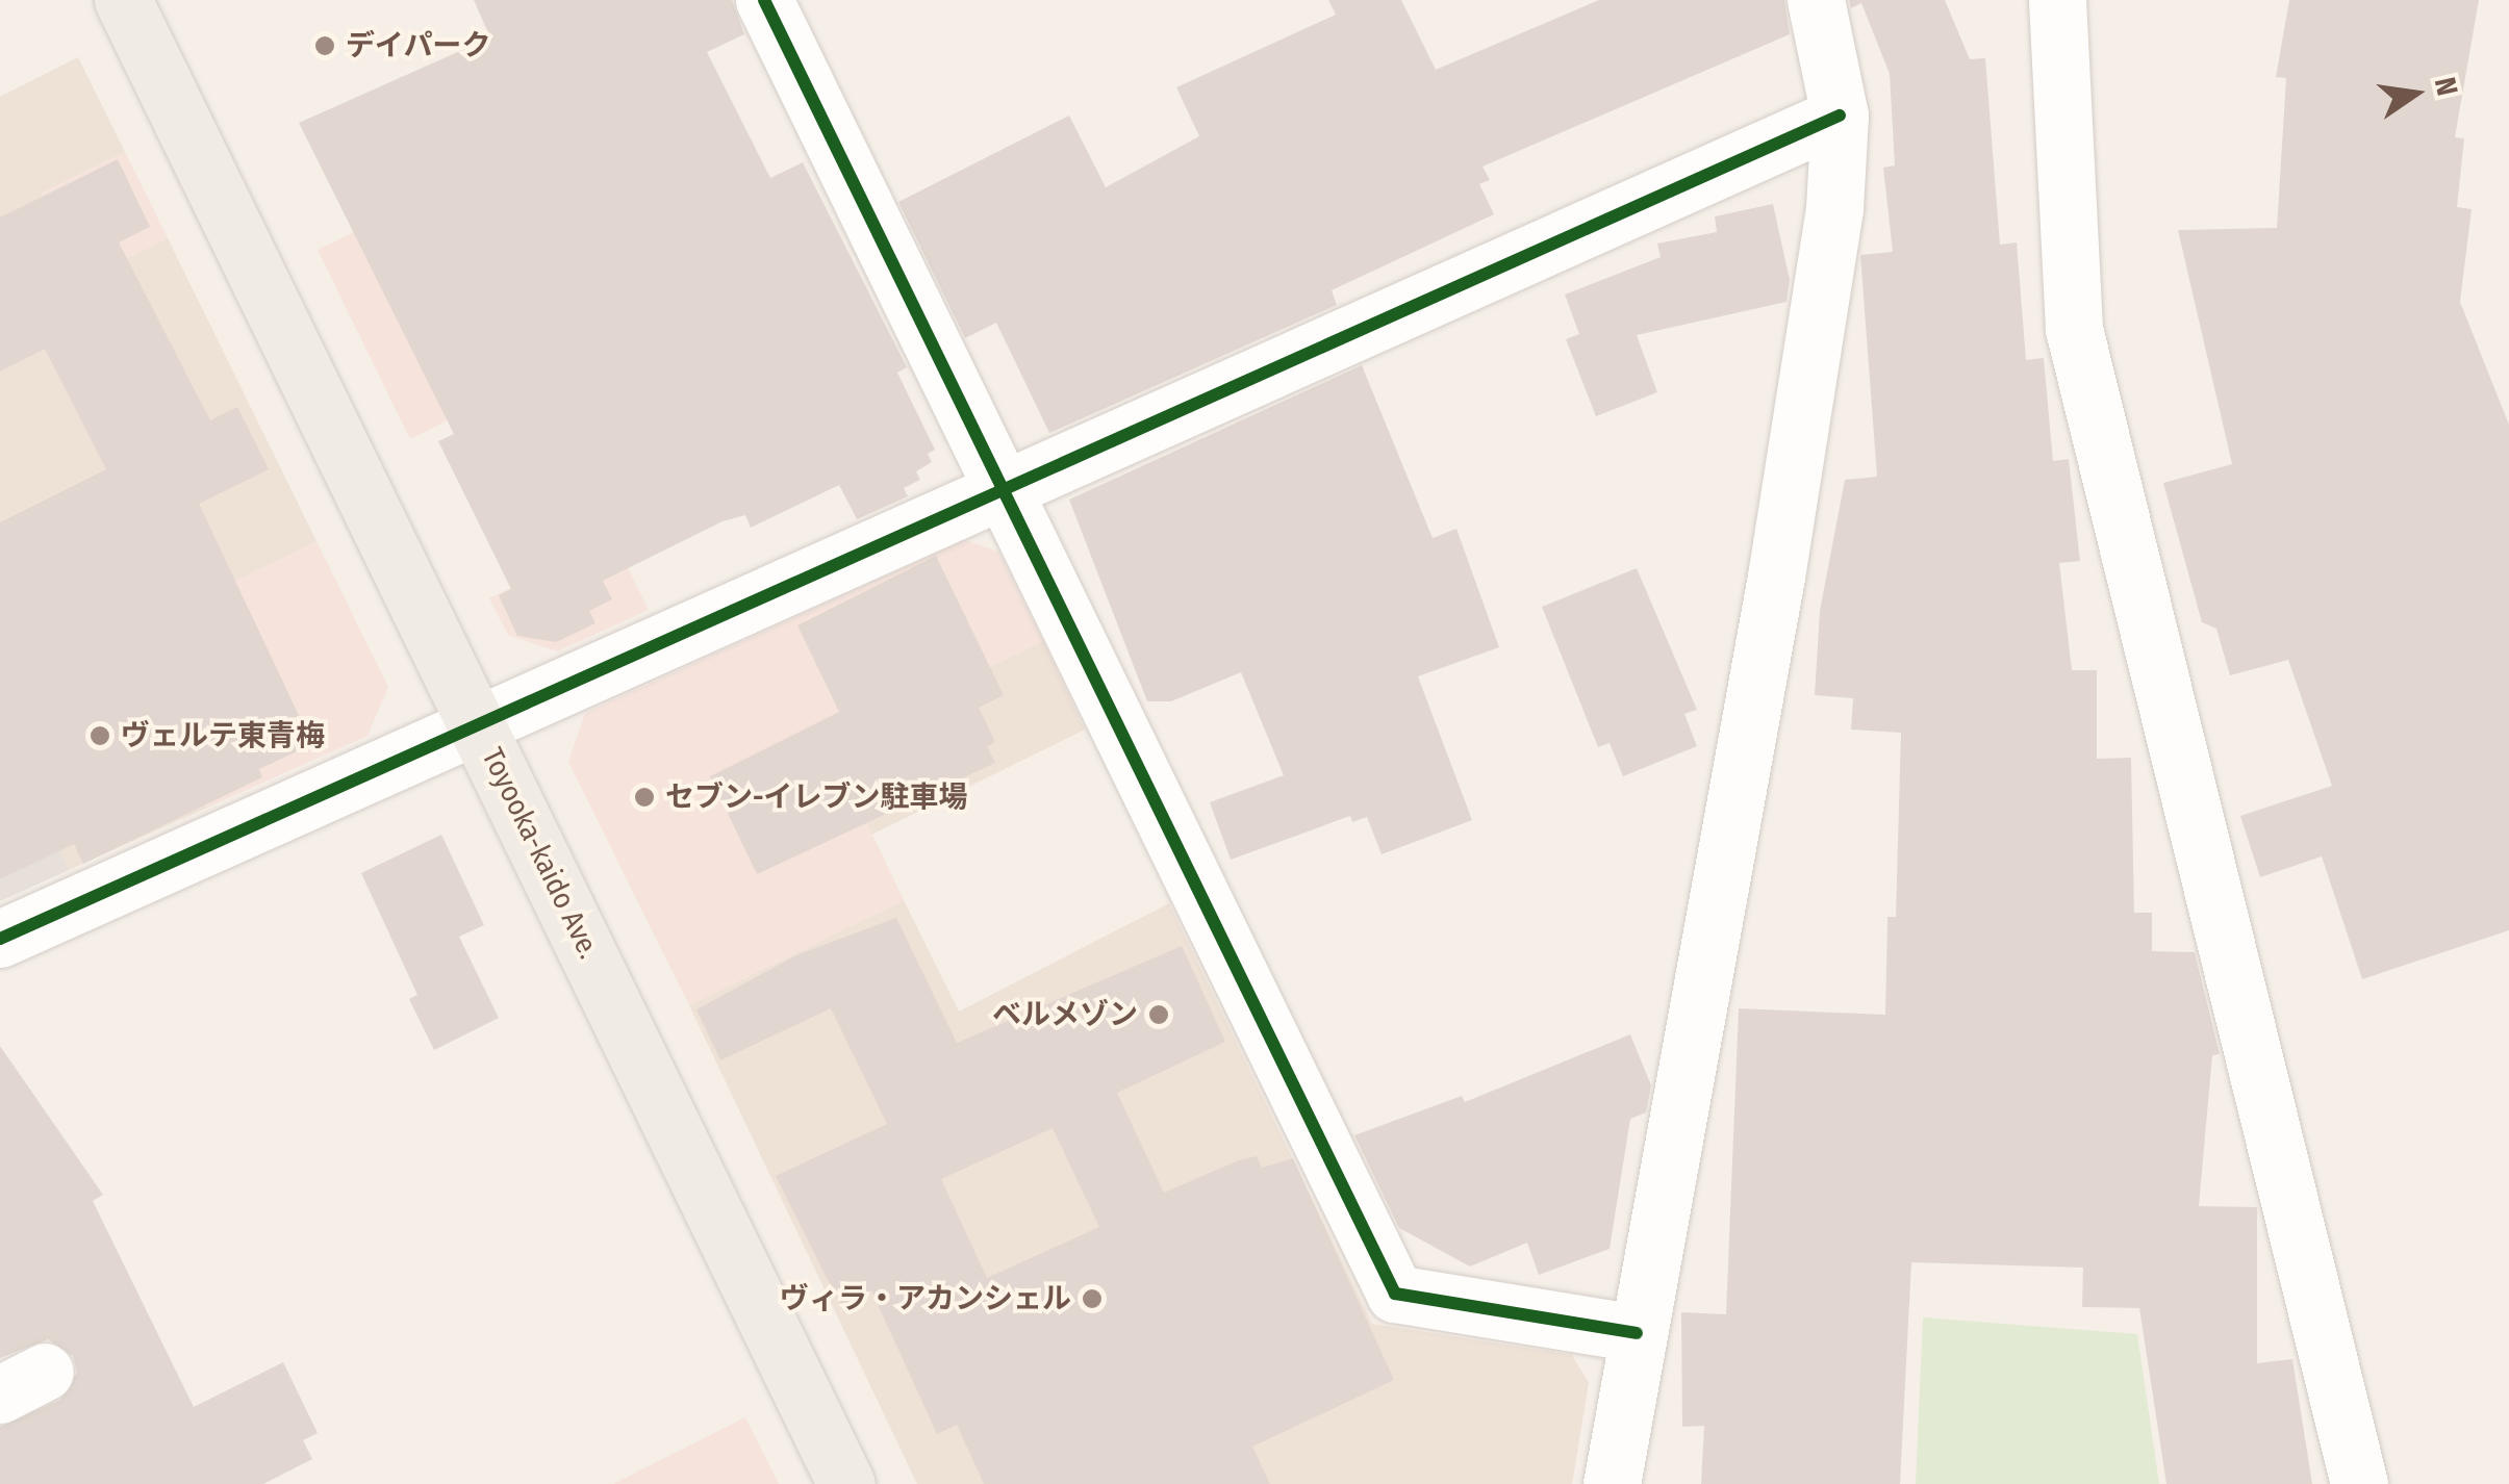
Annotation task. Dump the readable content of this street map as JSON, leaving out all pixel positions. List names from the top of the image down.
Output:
{
  "streets": {
    "main road": ["Toyooka-kaido Ave."]
  },
  "places": [
    "デイパーク",
    "ヴェルテ東青梅",
    "セブン-イレブン駐車場",
    "ベルメゾン",
    "ヴィラ・アカンシェル"
  ],
  "north": "right"
}
